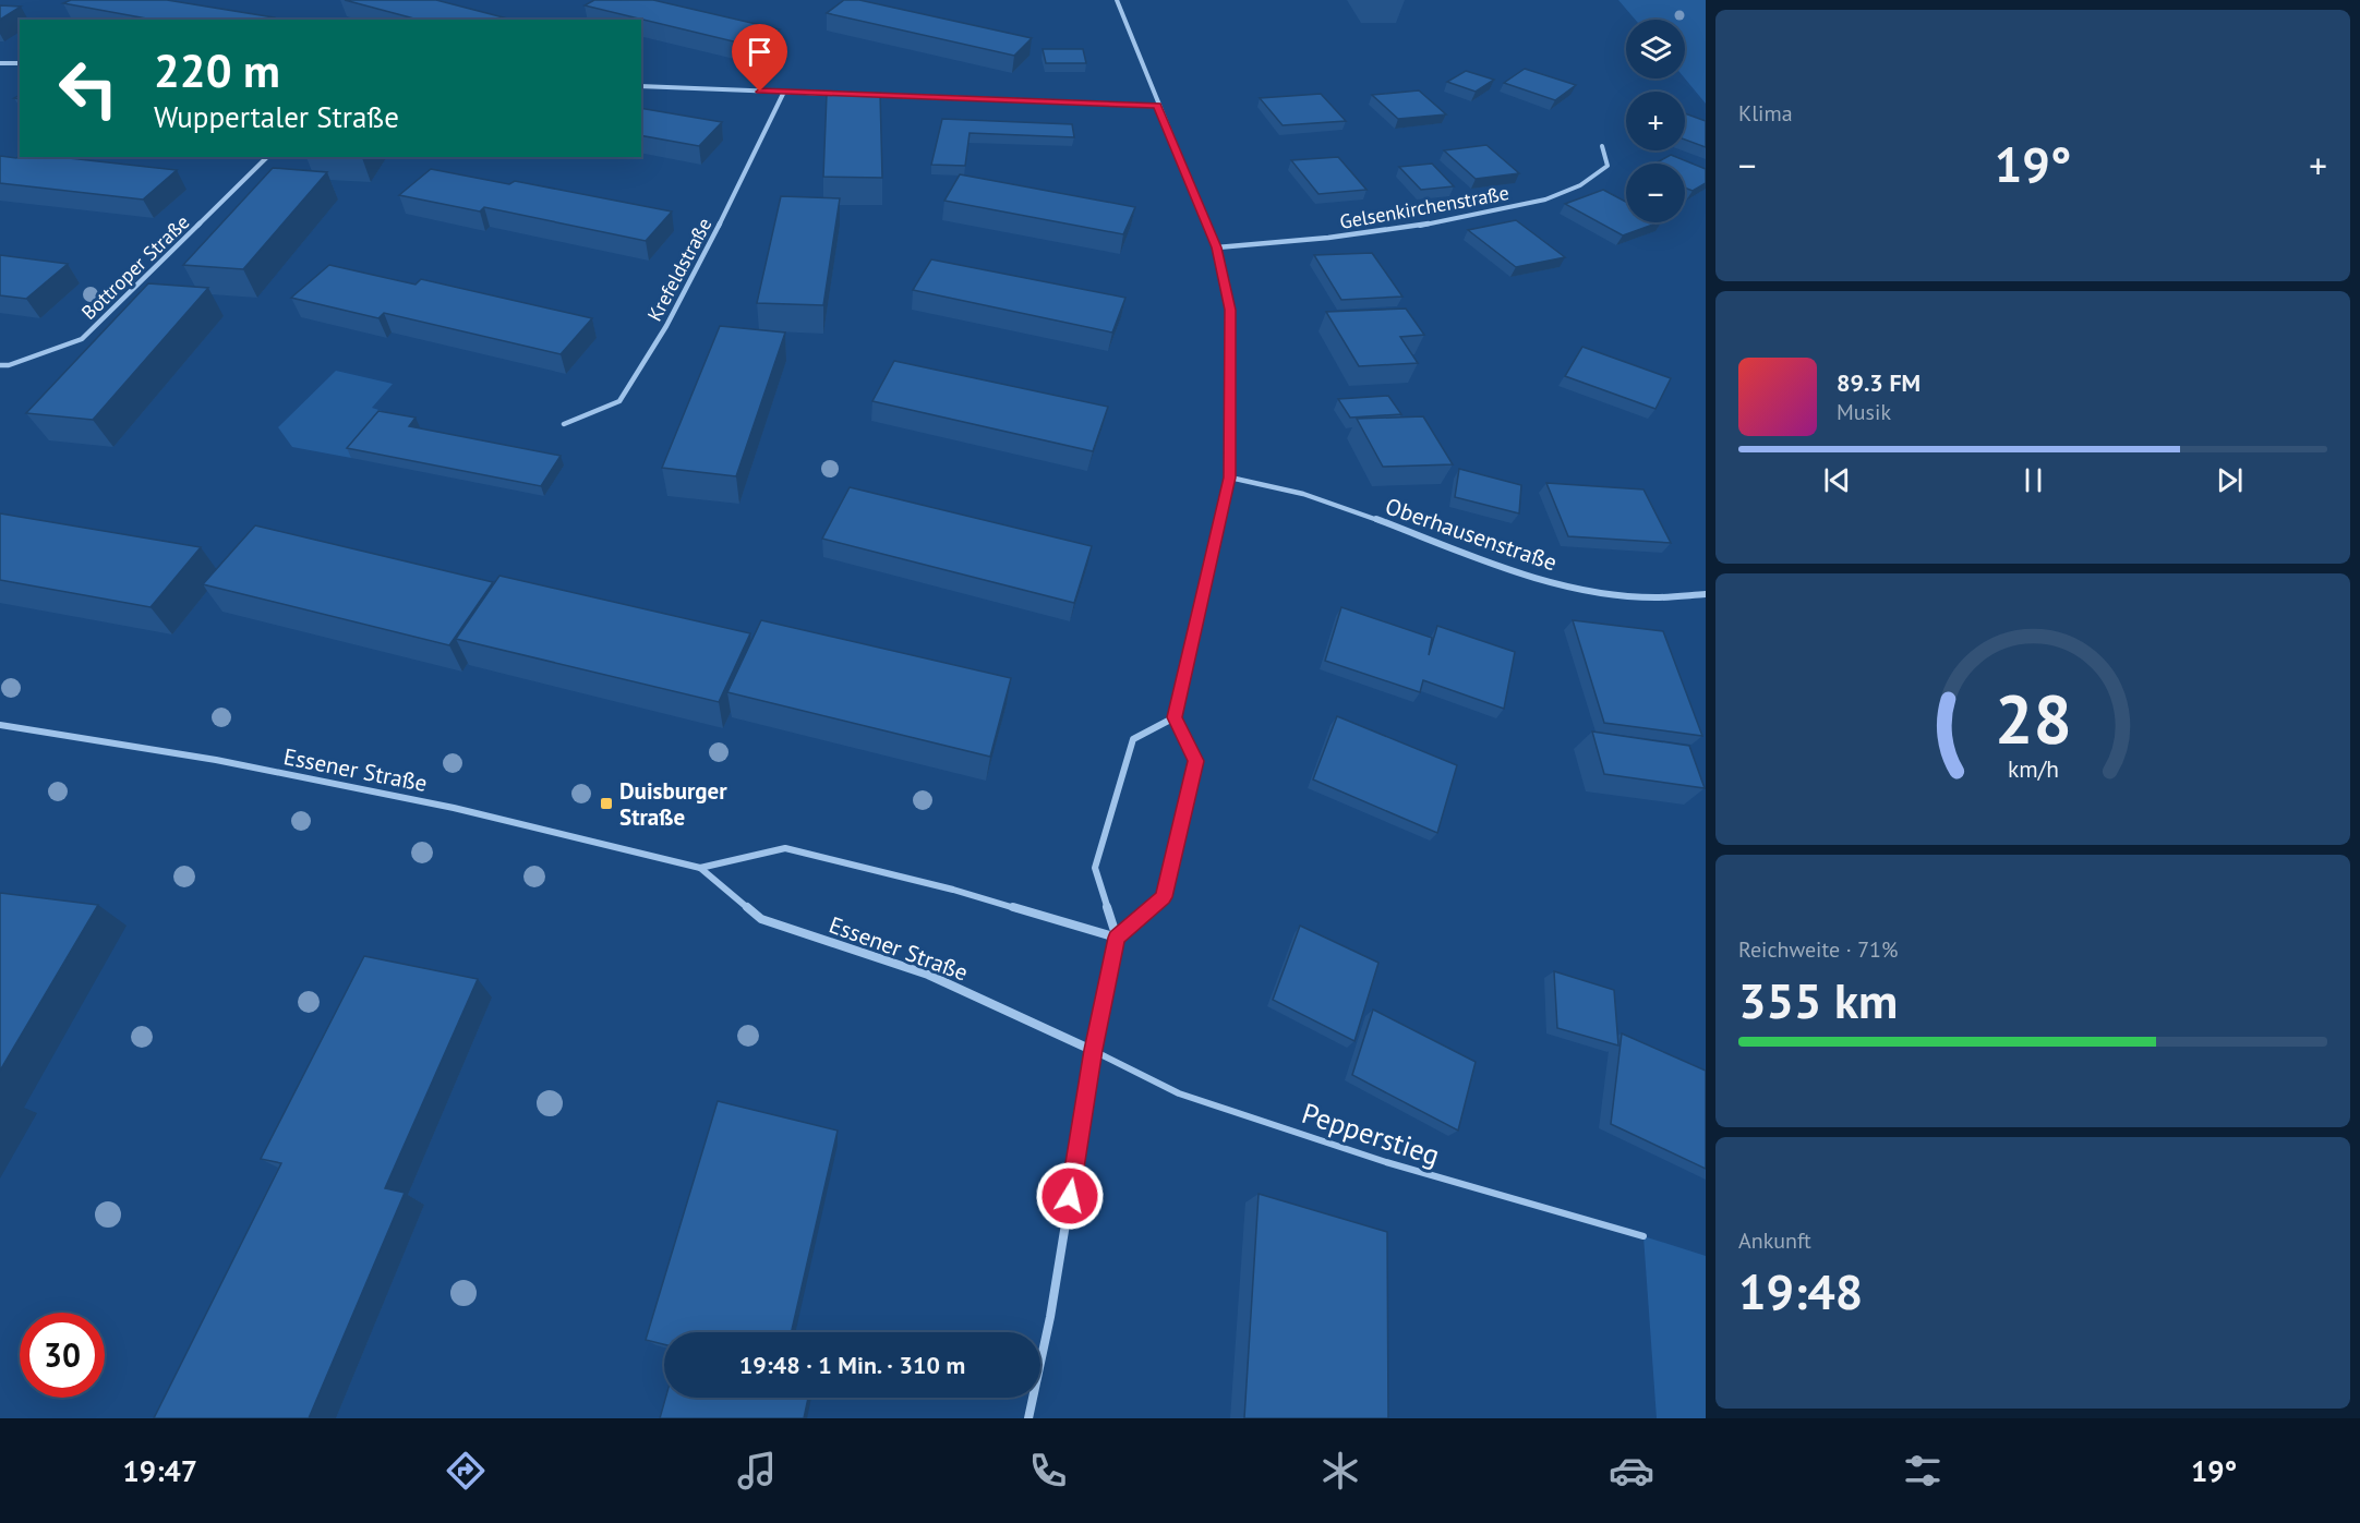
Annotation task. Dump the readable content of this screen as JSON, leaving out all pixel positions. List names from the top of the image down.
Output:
{
  "streets": {
    "street": [
      "Gelsenkirchenstraße",
      "Bottroper Straße",
      "Krefeldstraße",
      "Oberhausenstraße",
      "Essener Straße"
    ],
    "lane": ["Pepperstieg"]
  },
  "crossings": [
    ["Essener Straße", "Pepperstieg"]
  ],
  "places": {
    "transit": ["Duisburger Straße"]
  },
  "page": {
    "tile": [
      "Klima",
      ["Reichweite · 71%", "355 km"],
      ["Ankunft", "19:48"]
    ],
    "map_buttons": ["+", "−"],
    "turn": ["220 m", "Wuppertaler Straße"],
    "heat": ["−", "19°", "+"],
    "song": ["89.3 FM", "Musik"],
    "limit": "30",
    "trip": "19:48 · 1 Min. · 310 m",
    "tabs": ["19:47", "19°"],
    "gauge": ["28", "km/h"]
  }
}
